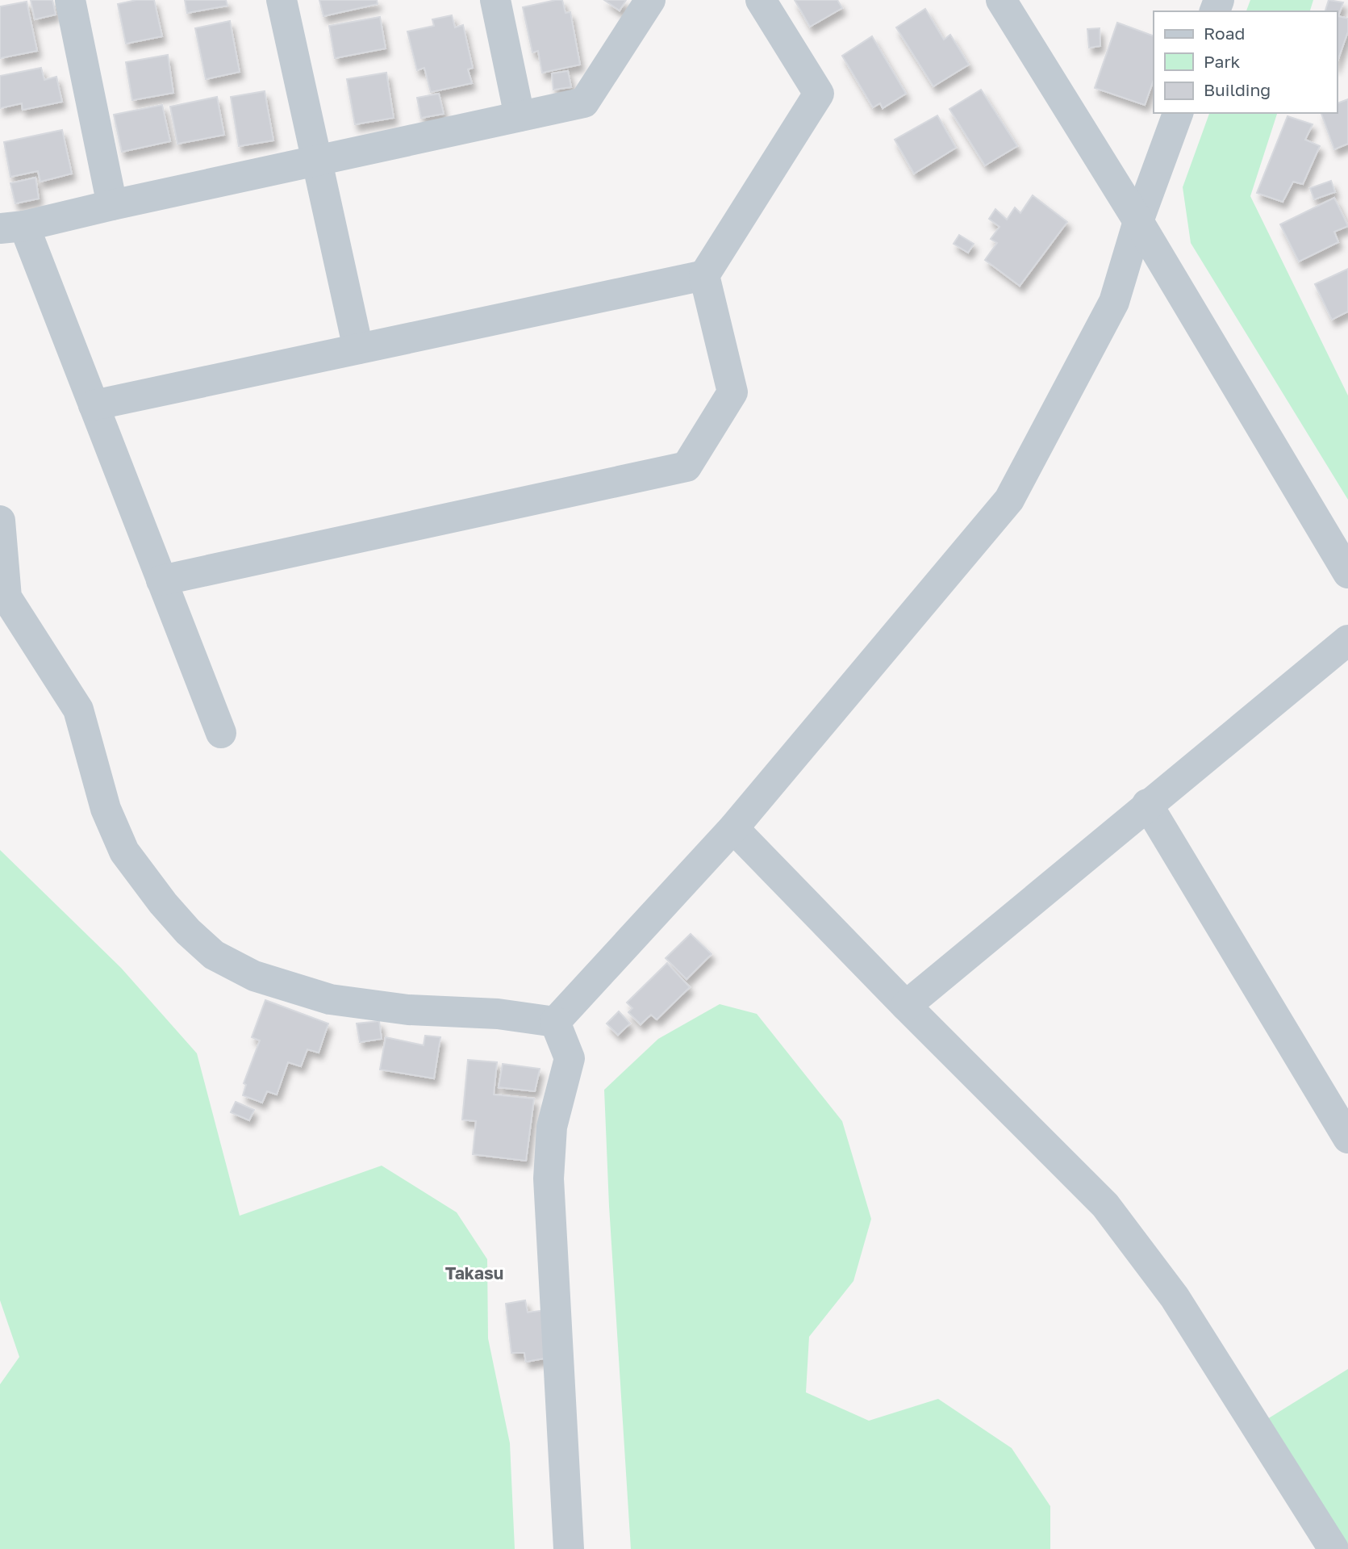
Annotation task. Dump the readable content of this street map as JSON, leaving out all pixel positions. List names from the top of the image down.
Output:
{
  "districts": ["Takasu"],
  "legend": ["Road", "Park", "Building"]
}
